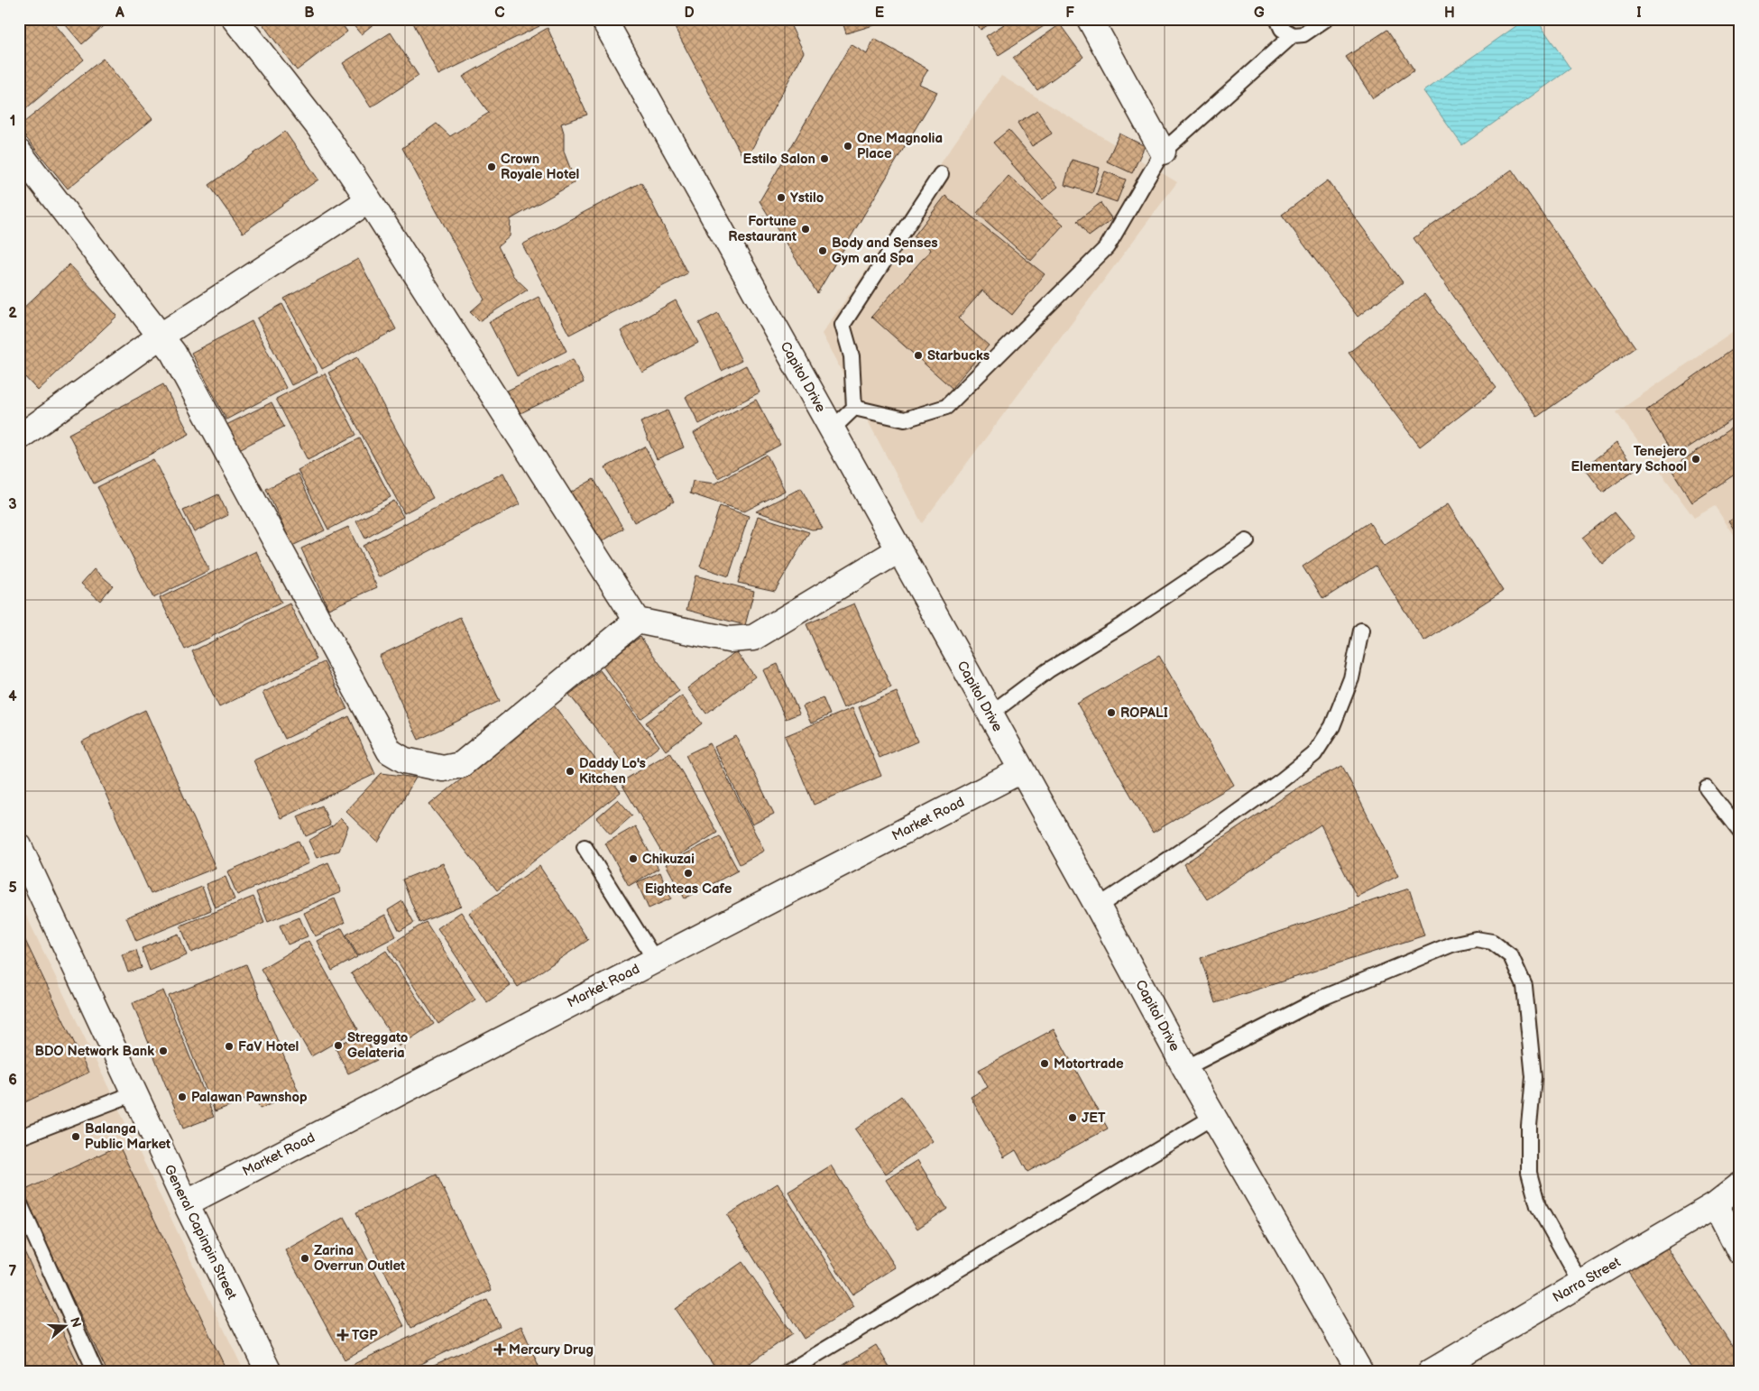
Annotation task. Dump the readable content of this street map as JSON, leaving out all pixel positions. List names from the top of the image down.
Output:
{
  "streets": {
    "street": [
      "Capitol Drive",
      "Market Road",
      "General Capinpin Street",
      "Narra Street"
    ]
  },
  "crossings": [
    ["Capitol Drive", "Market Road"],
    ["Market Road", "General Capinpin Street"]
  ],
  "places": {
    "other": [
      "One Magnolia Place",
      "Estilo Salon",
      "Crown Royale Hotel",
      "Ystilo",
      "Fortune Restaurant",
      "Body and Senses Gym and Spa",
      "Starbucks",
      "Tenejero Elementary School",
      "ROPALI",
      "Daddy Lo's Kitchen",
      "Chikuzai",
      "Eighteas Cafe",
      "Streggato Gelateria",
      "FaV Hotel",
      "BDO Network Bank",
      "Motortrade",
      "Palawan Pawnshop",
      "JET",
      "Balanga Public Market",
      "Zarina Overrun Outlet"
    ],
    "health": ["TGP", "Mercury Drug"]
  },
  "north": "right",
  "grid": {
    "columns": [
      "A",
      "B",
      "C",
      "D",
      "E",
      "F",
      "G",
      "H",
      "I"
    ],
    "rows": [
      "1",
      "2",
      "3",
      "4",
      "5",
      "6",
      "7"
    ]
  }
}
